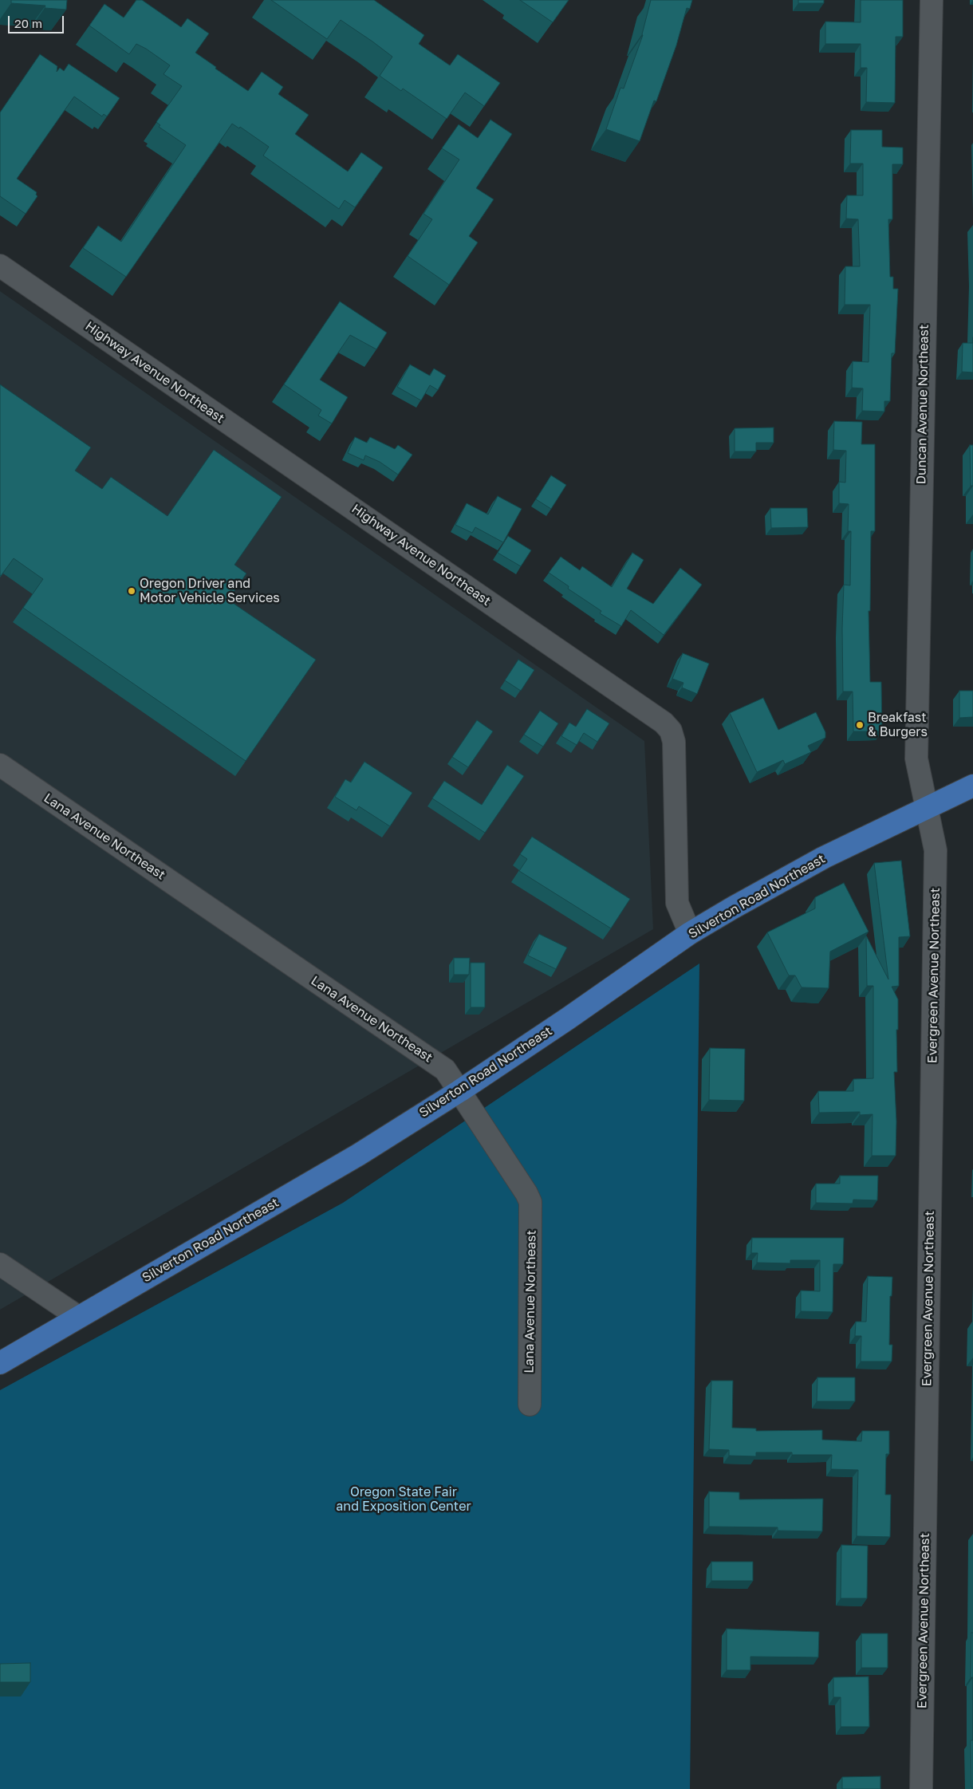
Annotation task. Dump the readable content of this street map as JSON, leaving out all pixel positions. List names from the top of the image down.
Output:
{
  "streets": {
    "main road": ["Silverton Road Northeast"],
    "street": [
      "Highway Avenue Northeast",
      "Duncan Avenue Northeast",
      "Lana Avenue Northeast",
      "Evergreen Avenue Northeast"
    ]
  },
  "crossings": [
    ["Highway Avenue Northeast", "Silverton Road Northeast"],
    ["Duncan Avenue Northeast", "Silverton Road Northeast"],
    ["Duncan Avenue Northeast", "Evergreen Avenue Northeast"],
    ["Lana Avenue Northeast", "Silverton Road Northeast"],
    ["Silverton Road Northeast", "Evergreen Avenue Northeast"]
  ],
  "parks": ["Oregon State Fair and Exposition Center"],
  "places": ["Oregon Driver and Motor Vehicle Services", "Breakfast & Burgers"],
  "scale_bar": "20 m"
}
